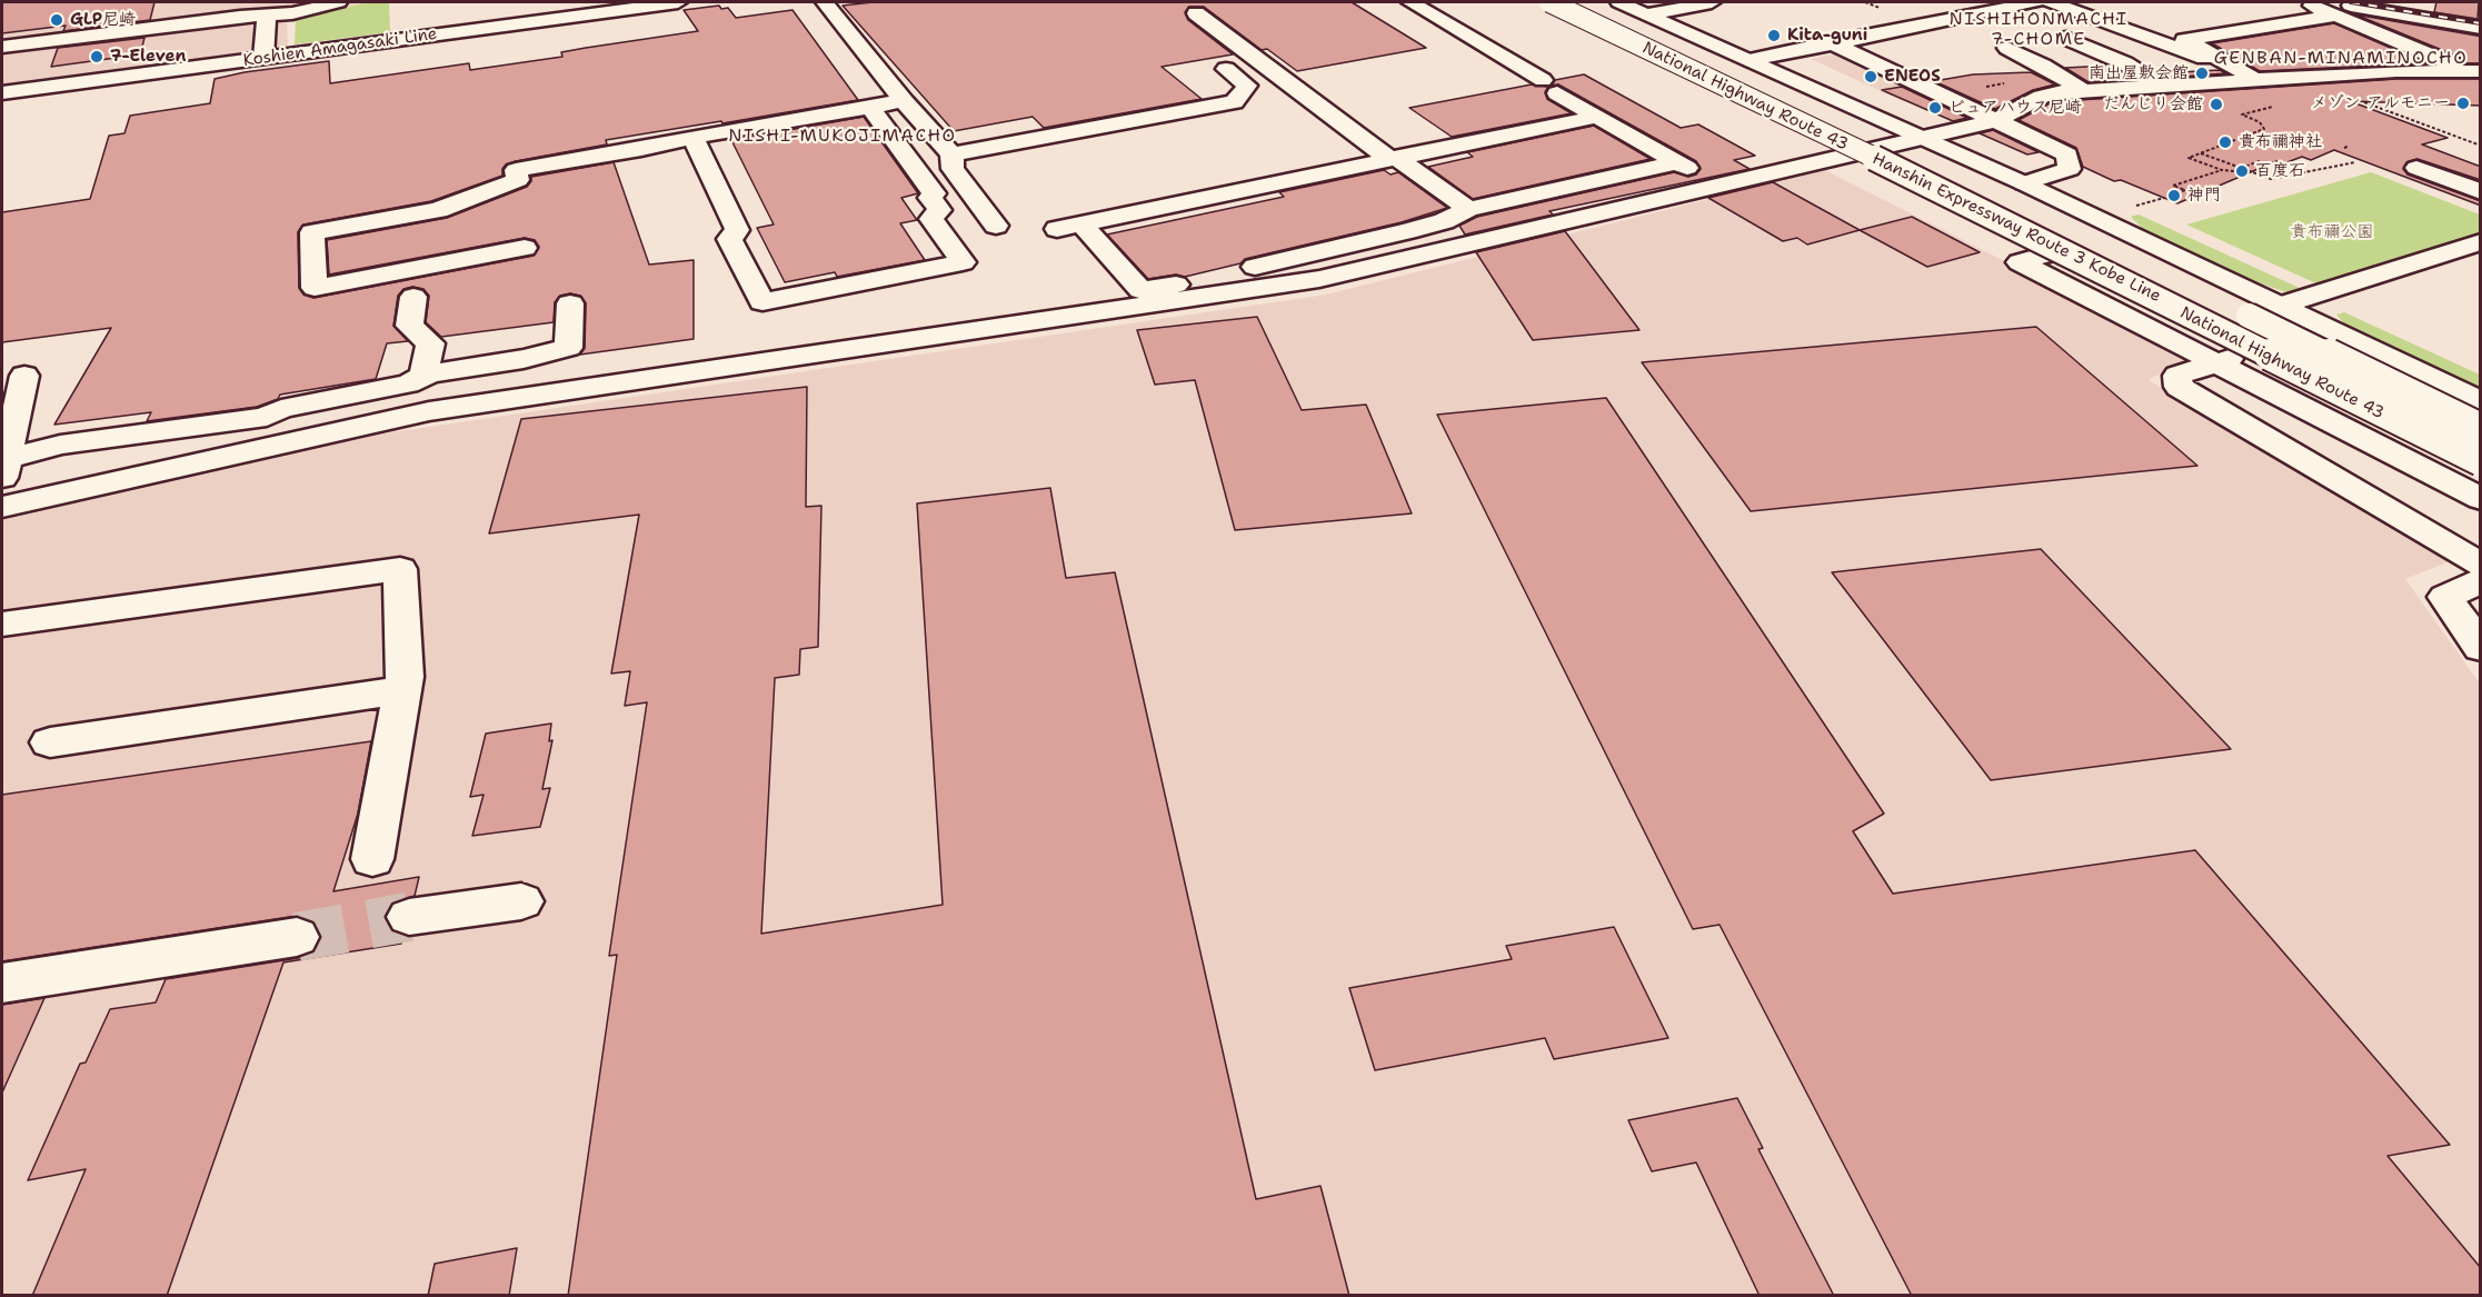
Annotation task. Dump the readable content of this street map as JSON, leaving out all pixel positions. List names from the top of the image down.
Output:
{
  "streets": {
    "main road": ["Koshien Amagasaki Line", "National Highway Route 43", "Hanshin Expressway Route 3 Kobe Line"]
  },
  "crossings": [
    ["National Highway Route 43", "Hanshin Expressway Route 3 Kobe Line"]
  ],
  "districts": ["NISHIHONMACHI 7-CHOME", "GENBAN-MINAMINOCHO", "NISHI-MUKOJIMACHO"],
  "parks": ["貴布禰公園"],
  "places": [
    "GLP尼崎",
    "Kita-guni",
    "7-Eleven",
    "南出屋敷会館",
    "ENEOS",
    "メゾン アルモニー",
    "だんじり会館",
    "ピュアハウス尼崎",
    "貴布禰神社",
    "百度石",
    "神門"
  ]
}
